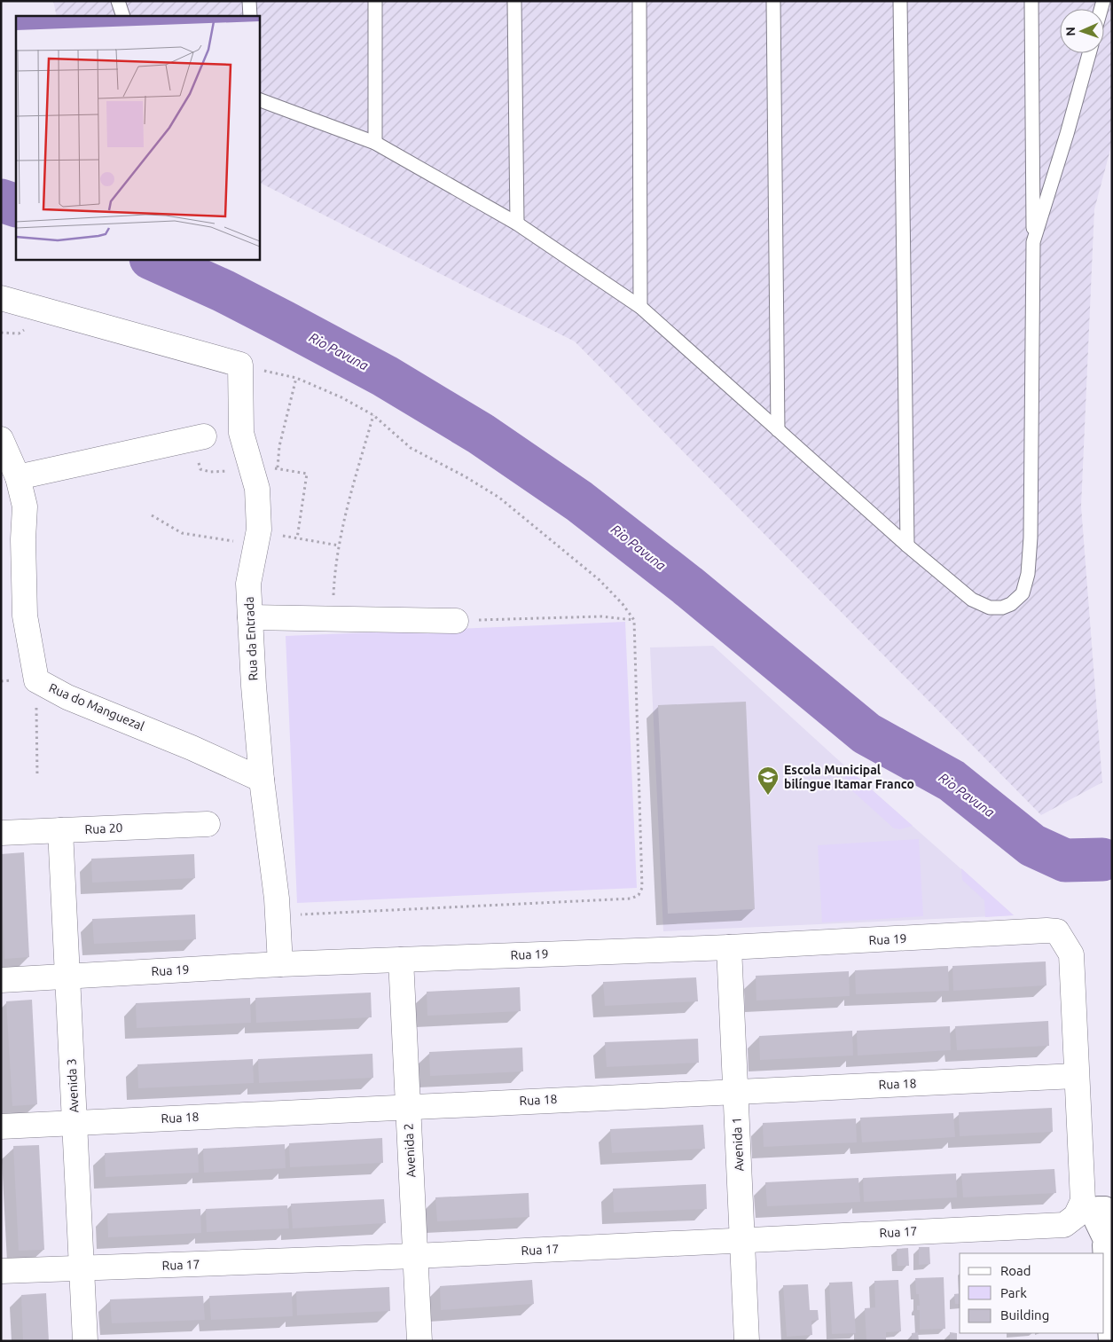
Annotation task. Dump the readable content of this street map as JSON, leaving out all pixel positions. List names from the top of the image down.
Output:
{
  "streets": {
    "street": [
      "Rua da Entrada",
      "Rua do Manguezal",
      "Rua 20",
      "Rua 19",
      "Rua 18",
      "Avenida 3",
      "Avenida 1",
      "Avenida 2",
      "Rua 17"
    ]
  },
  "crossings": [
    ["Rua da Entrada", "Rua do Manguezal"],
    ["Rua da Entrada", "Rua 19"],
    ["Rua 20", "Avenida 3"],
    ["Rua 19", "Rua 18"],
    ["Rua 19", "Avenida 3"],
    ["Rua 19", "Avenida 1"],
    ["Rua 19", "Avenida 2"],
    ["Rua 19", "Rua 17"],
    ["Rua 18", "Avenida 3"],
    ["Rua 18", "Avenida 1"],
    ["Rua 18", "Avenida 2"],
    ["Rua 18", "Rua 17"],
    ["Avenida 3", "Rua 17"],
    ["Avenida 1", "Rua 17"],
    ["Avenida 2", "Rua 17"]
  ],
  "water": ["Rio Pavuna"],
  "places": {
    "school or university": ["Escola Municipal bilíngue Itamar Franco"]
  },
  "legend": ["Road", "Park", "Building"],
  "north": "left"
}
